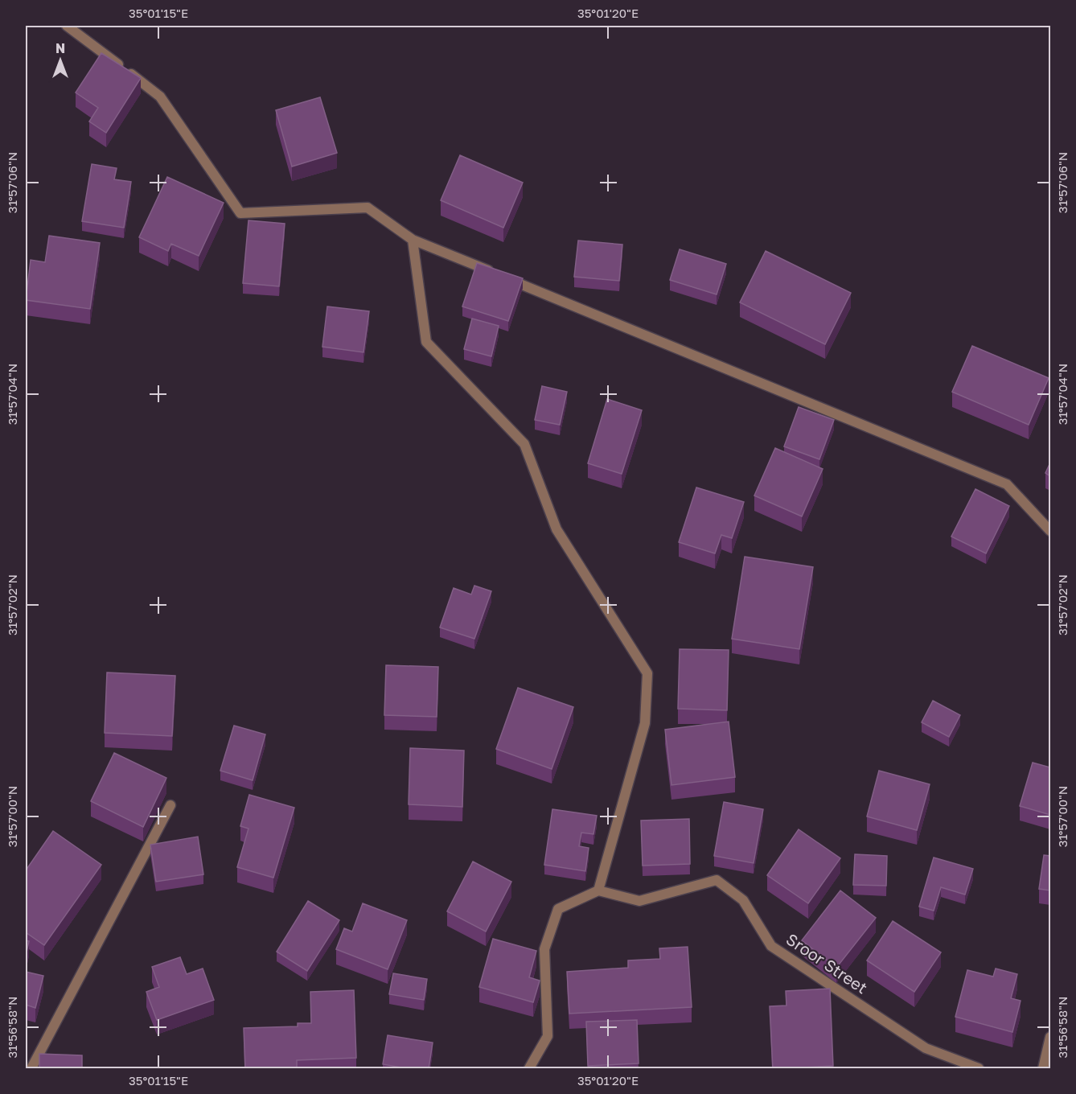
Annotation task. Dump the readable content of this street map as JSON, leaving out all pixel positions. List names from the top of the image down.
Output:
{
  "streets": {
    "street": ["Sroor Street"]
  },
  "north": "top",
  "coordinates": [
    "35°01'15\"E",
    "35°01'20\"E",
    "31°57'06\"N",
    "31°57'04\"N",
    "31°57'02\"N",
    "31°57'00\"N",
    "31°56'58\"N"
  ]
}
